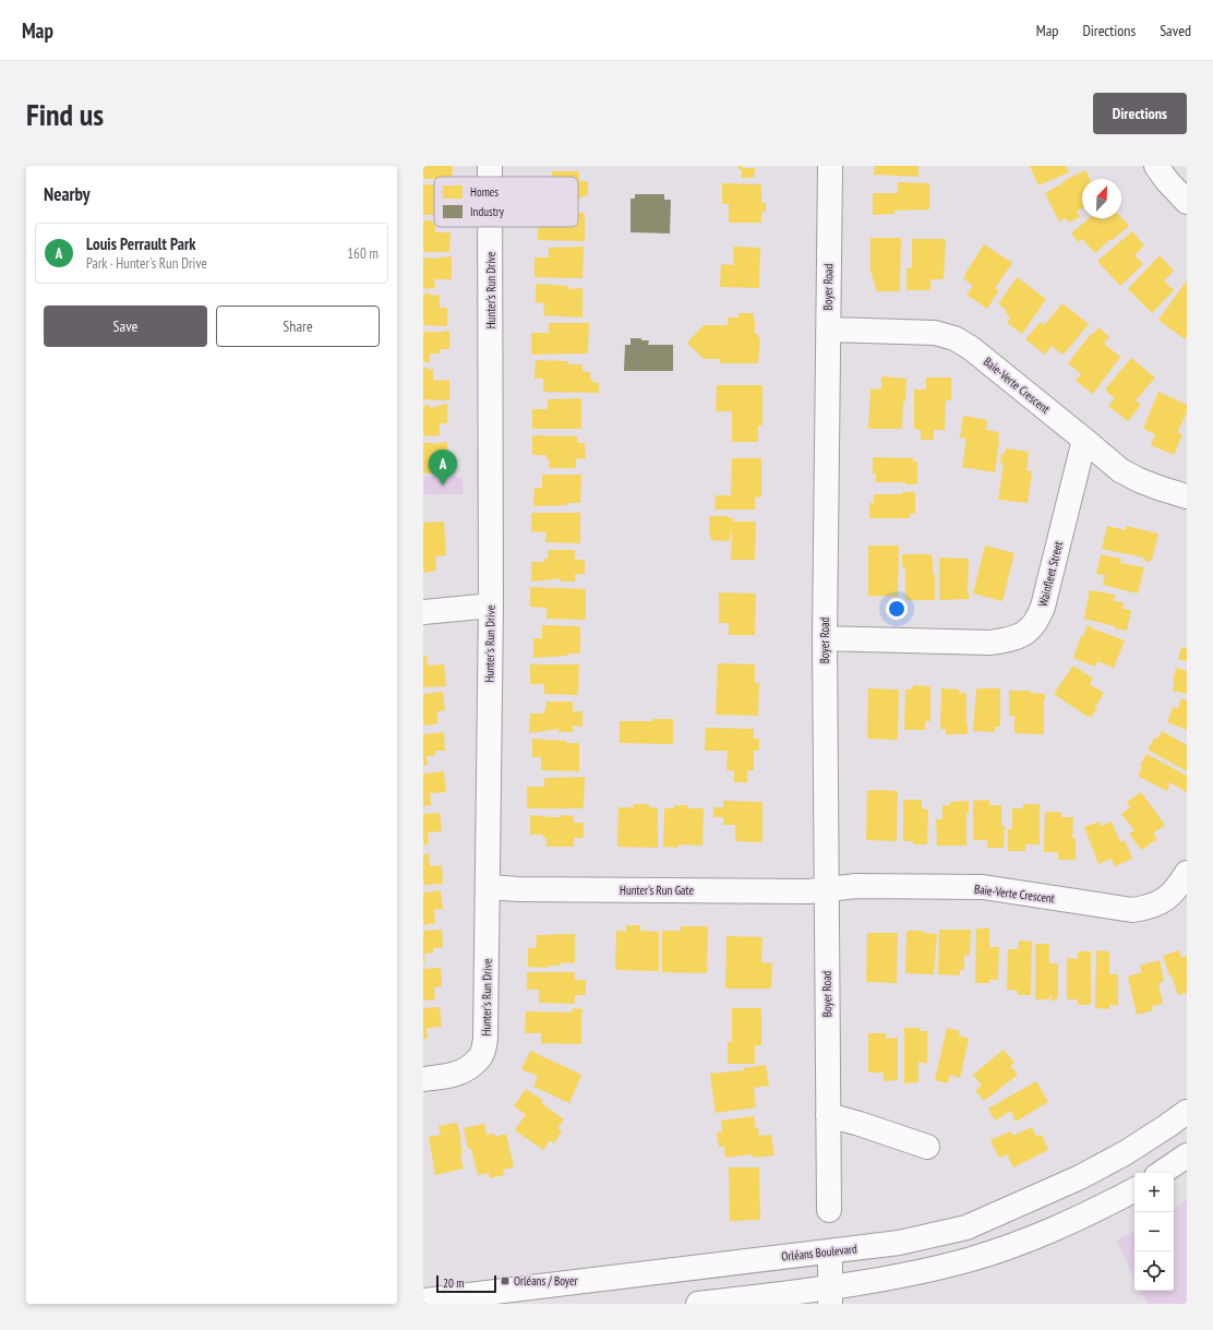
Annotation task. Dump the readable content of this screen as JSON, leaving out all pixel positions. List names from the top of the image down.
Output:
{
  "streets": {
    "street": [
      "Boyer Road",
      "Hunter's Run Drive",
      "Baie-Verte Crescent",
      "Wainfleet Street",
      "Hunter's Run Gate",
      "Orléans Boulevard"
    ]
  },
  "crossings": [
    ["Boyer Road", "Baie-Verte Crescent"],
    ["Boyer Road", "Wainfleet Street"],
    ["Boyer Road", "Hunter's Run Gate"],
    ["Hunter's Run Drive", "Hunter's Run Gate"],
    ["Baie-Verte Crescent", "Wainfleet Street"],
    ["Baie-Verte Crescent", "Hunter's Run Gate"]
  ],
  "places": {
    "transit": ["Orléans / Boyer"]
  },
  "legend": ["Homes", "Industry"],
  "scale_bar": "20 m",
  "north": "top right",
  "page": {
    "header": "Map",
    "nav": ["Map", "Directions", "Saved"],
    "buttons": [
      "Directions",
      ["Save", "Share"]
    ],
    "title": "Find us",
    "heading": "Nearby",
    "list": [
      {
        "mark": "A",
        "name": "Louis Perrault Park",
        "note": "Park · Hunter's Run Drive",
        "value": "160 m"
      }
    ],
    "pins": "A",
    "map_buttons": ["+", "−"],
    "scale": "20 m"
  }
}
